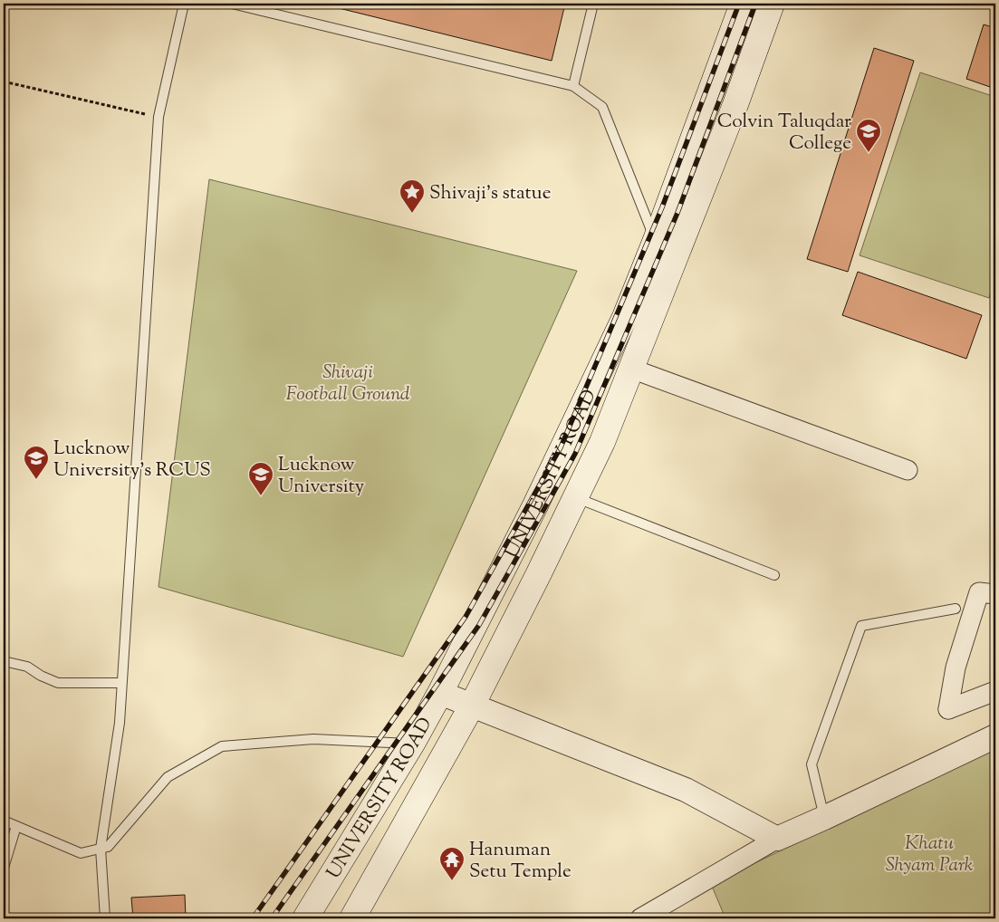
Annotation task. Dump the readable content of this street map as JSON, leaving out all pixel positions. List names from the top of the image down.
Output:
{
  "streets": {
    "main road": ["UNIVERSITY ROAD"]
  },
  "parks": ["Shivaji Football Ground", "Khatu Shyam Park"],
  "places": {
    "school or university": ["Colvin Taluqdar College", "Lucknow University's RCUS", "Lucknow University"],
    "place": ["Shivaji's statue"],
    "temple": ["Hanuman Setu Temple"]
  }
}
